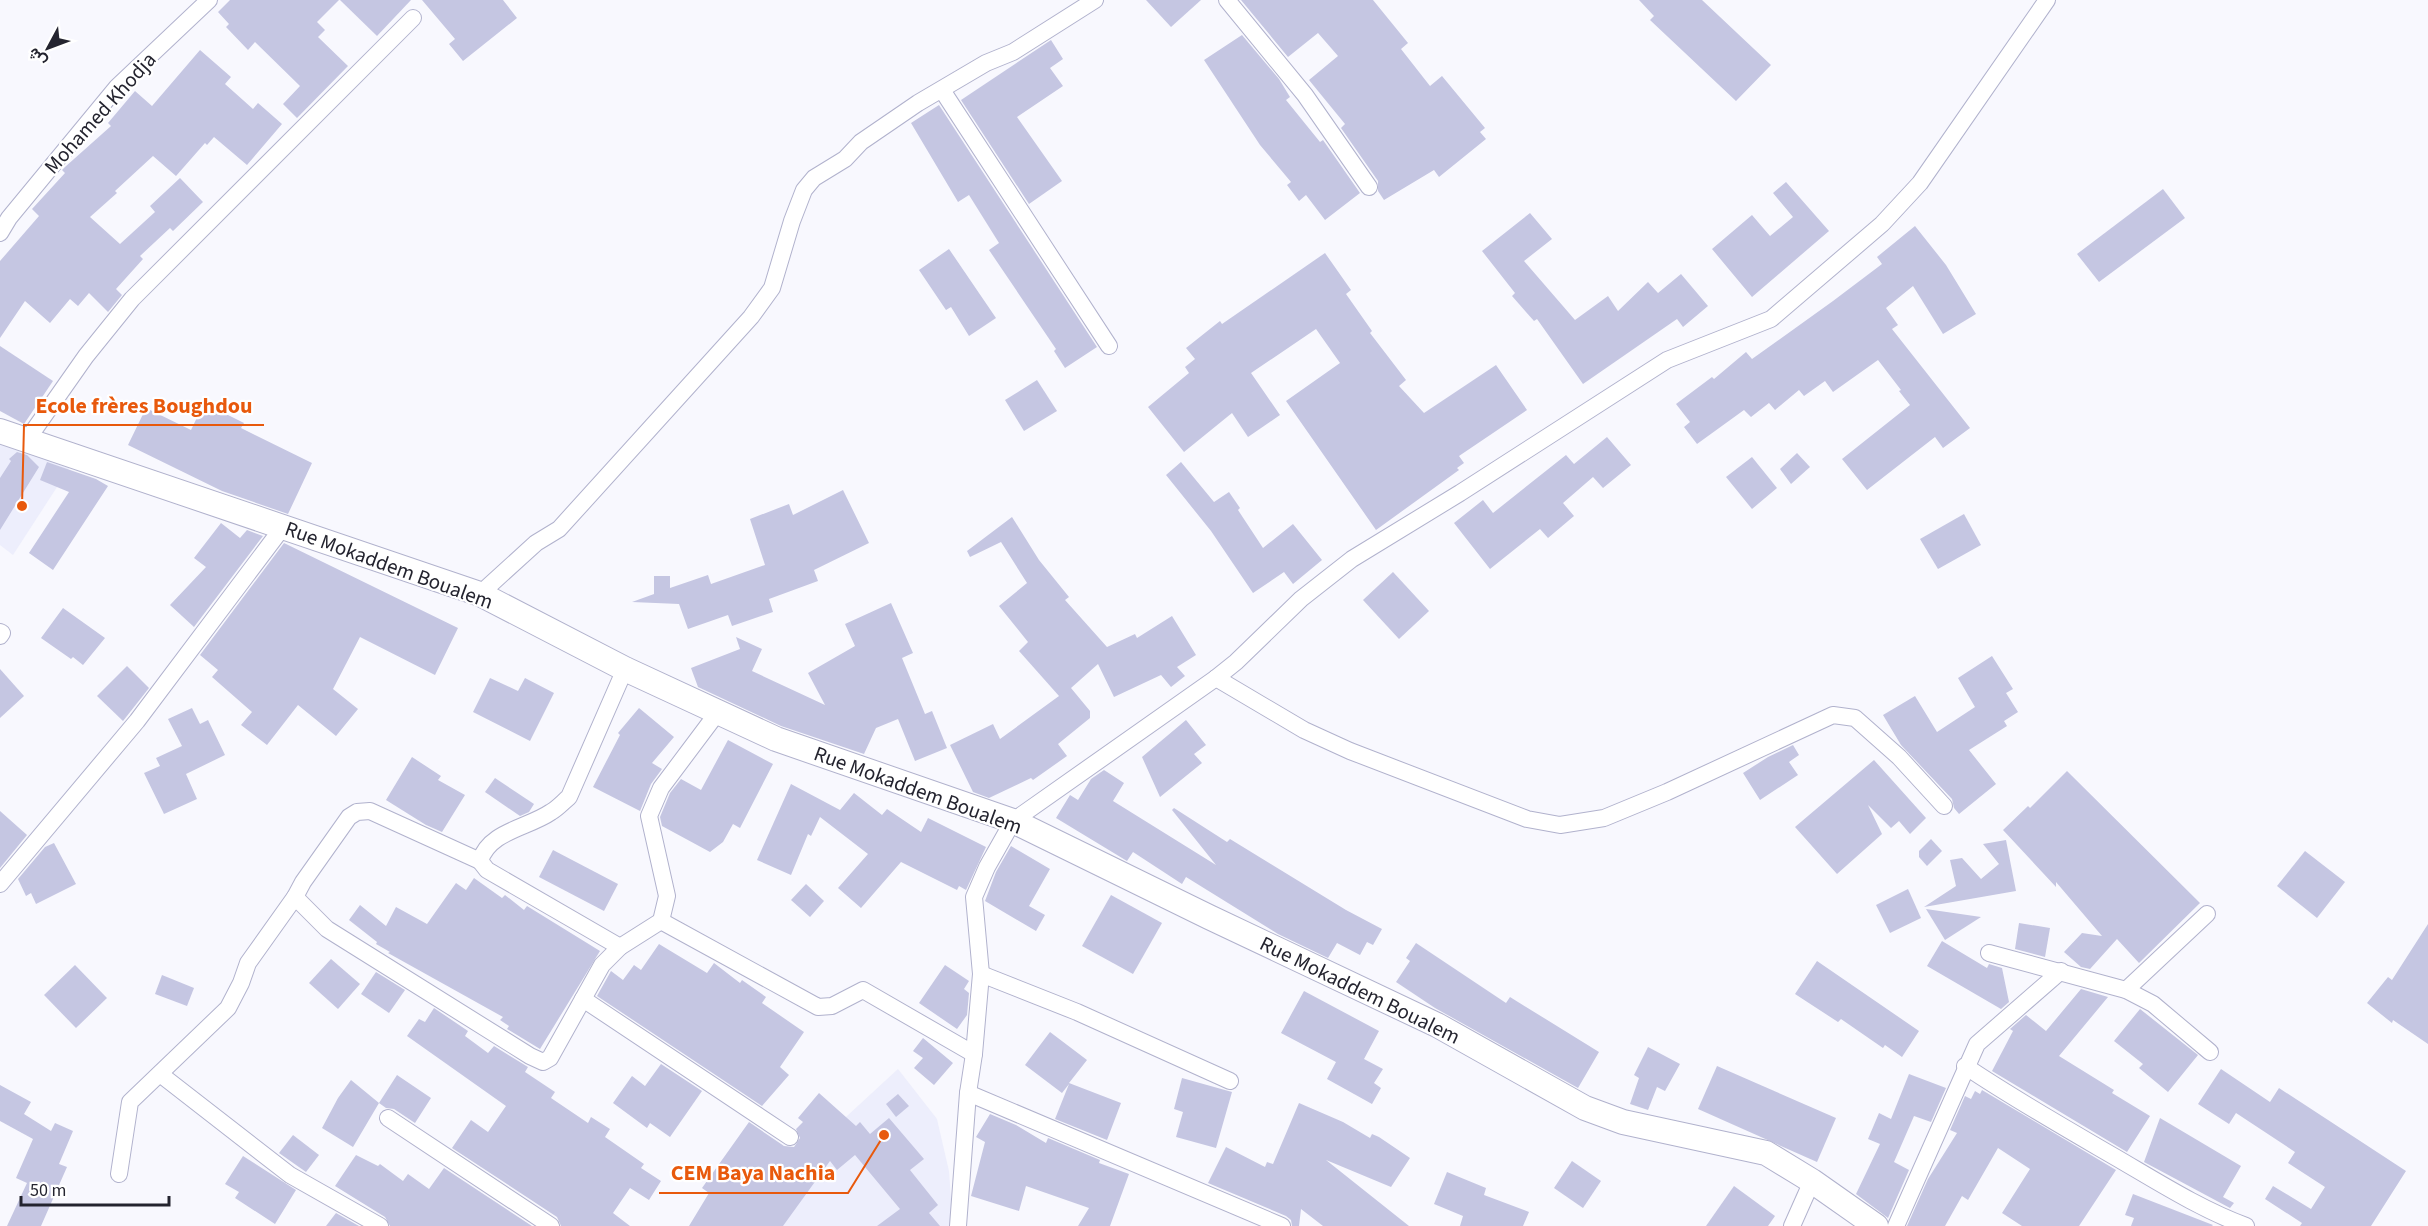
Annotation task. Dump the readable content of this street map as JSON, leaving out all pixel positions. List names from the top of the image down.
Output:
{
  "streets": {
    "street": ["Mohamed Khodja", "Rue Mokaddem Boualem"]
  },
  "places": ["Ecole frères Boughdou", "CEM Baya Nachia"],
  "scale_bar": "50 m",
  "north": "bottom left"
}
